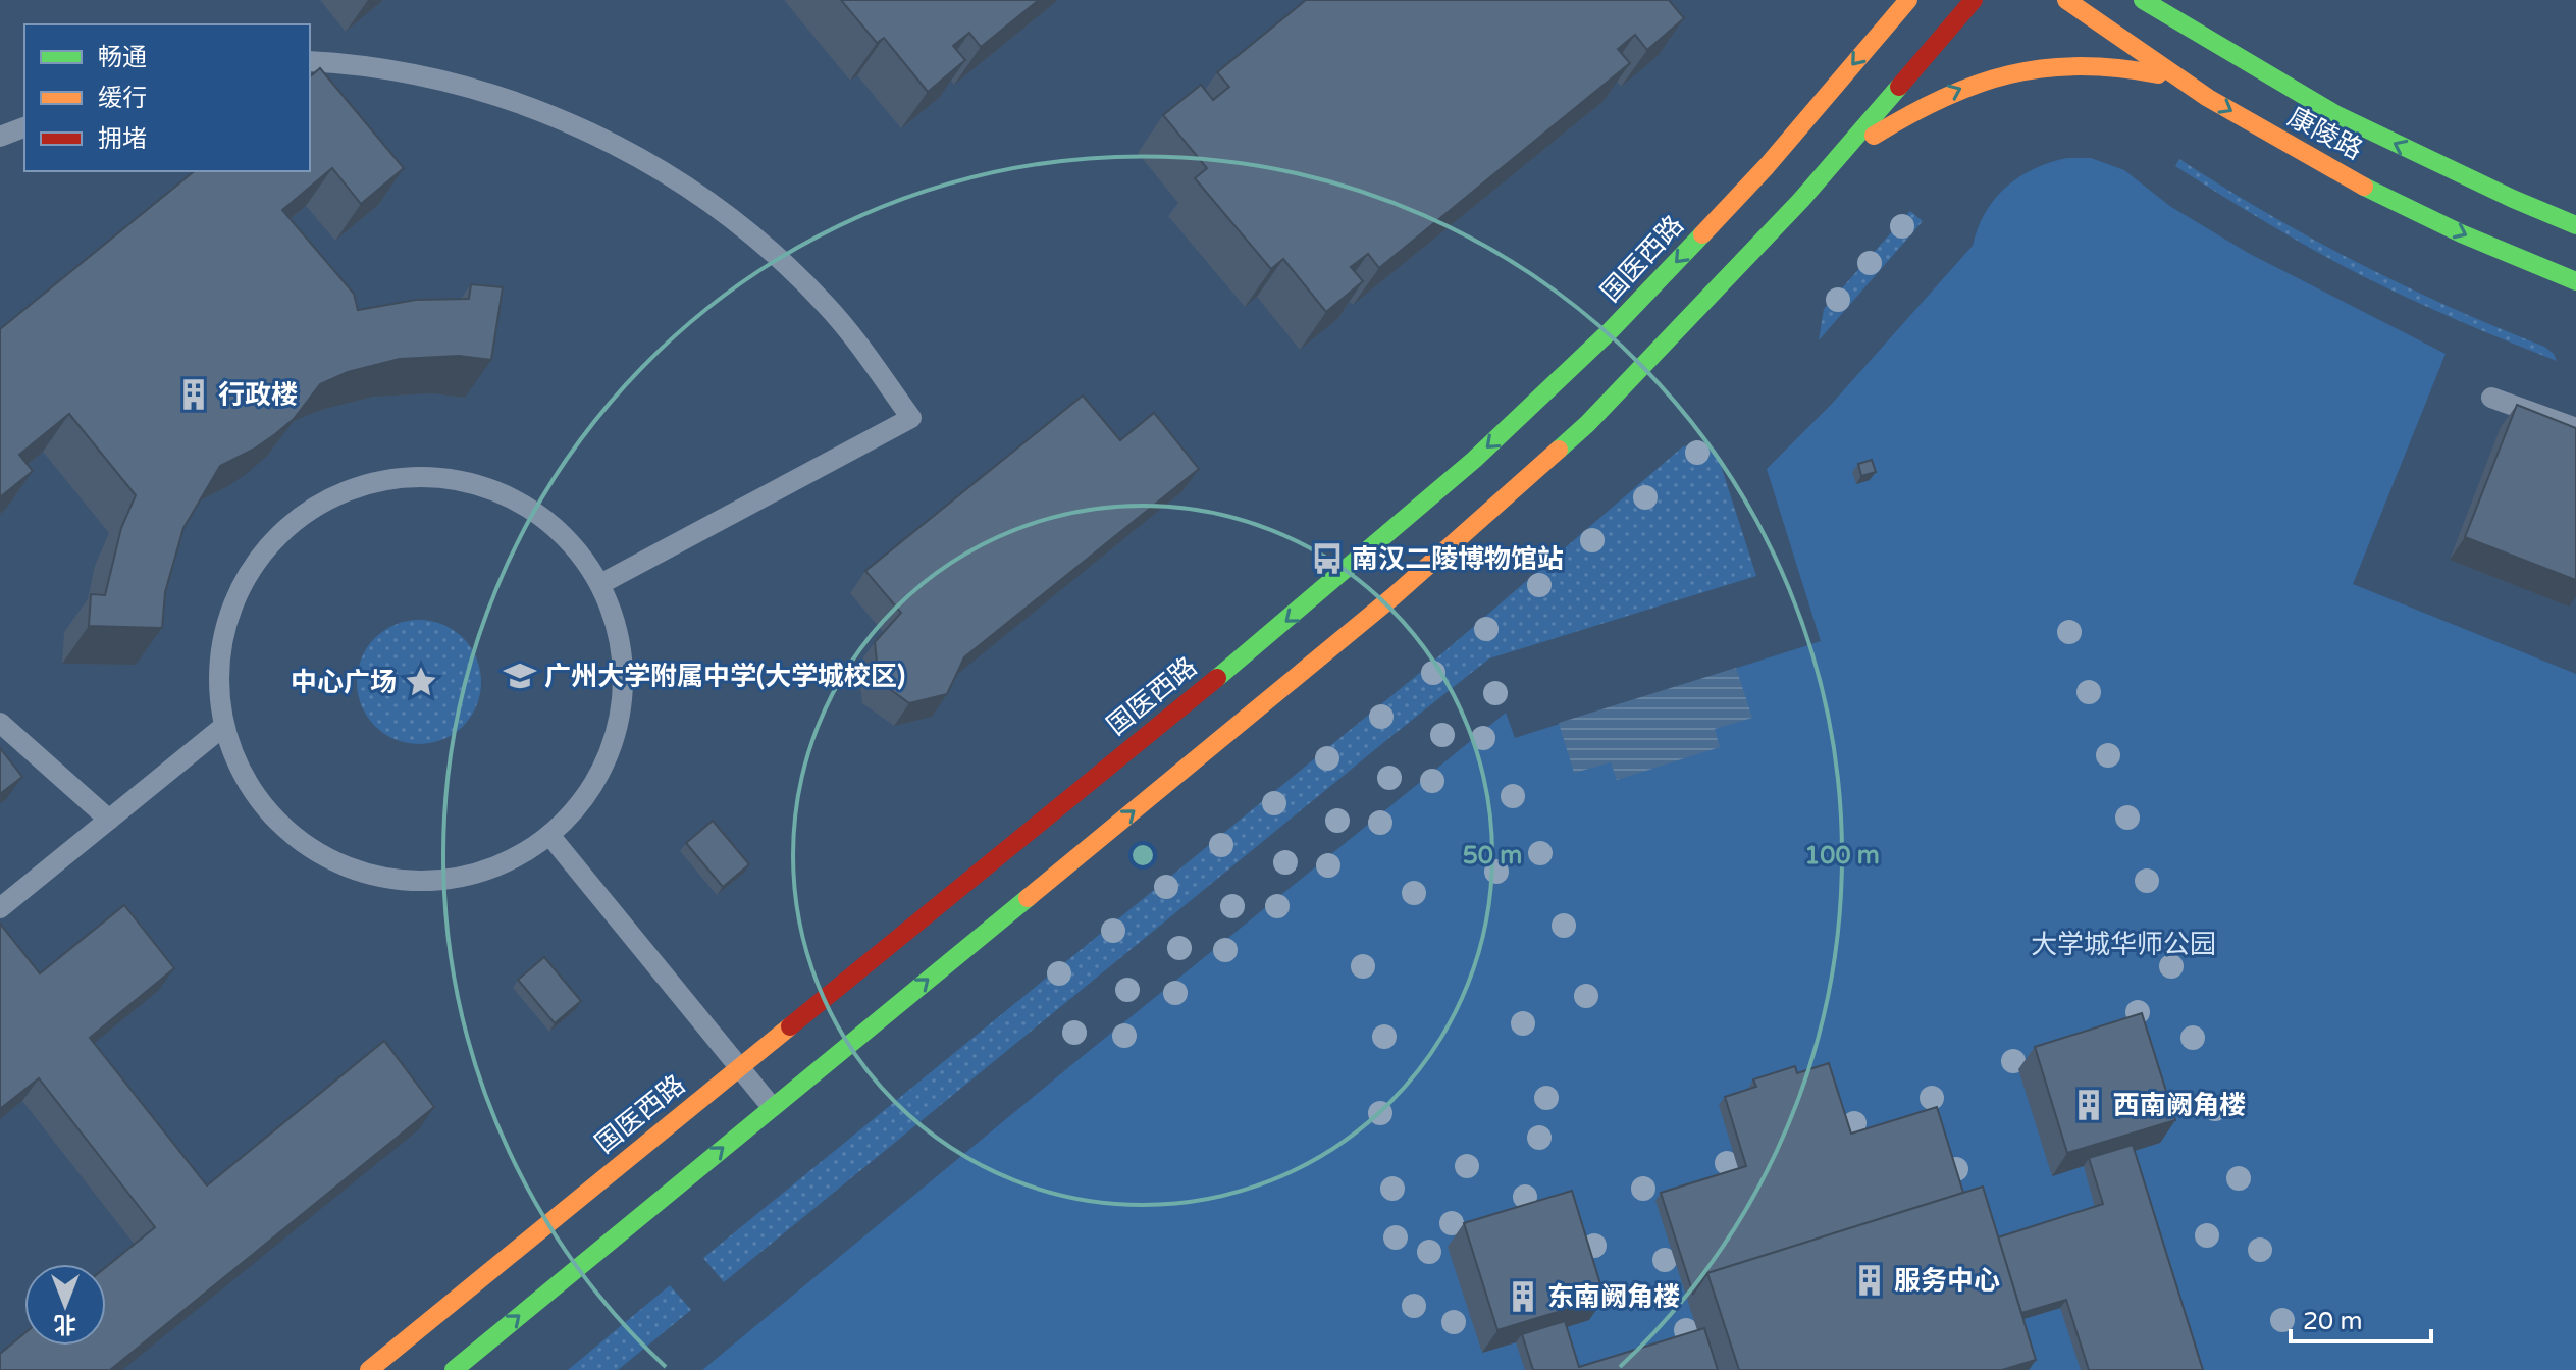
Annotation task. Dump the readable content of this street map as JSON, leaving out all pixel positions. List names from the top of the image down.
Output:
{
  "streets": {
    "main road": ["康陵路", "国医西路"]
  },
  "parks": ["大学城华师公园"],
  "places": {
    "building": [
      "行政楼",
      "西南阙角楼",
      "服务中心",
      "东南阙角楼"
    ],
    "bus stop": ["南汉二陵博物馆站"],
    "school or university": ["广州大学附属中学(大学城校区)"],
    "place": ["中心广场"]
  },
  "legend": ["畅通", "缓行", "拥堵"],
  "scale_bar": "20 m",
  "north": "bottom",
  "rings": ["50 m", "100 m"]
}
